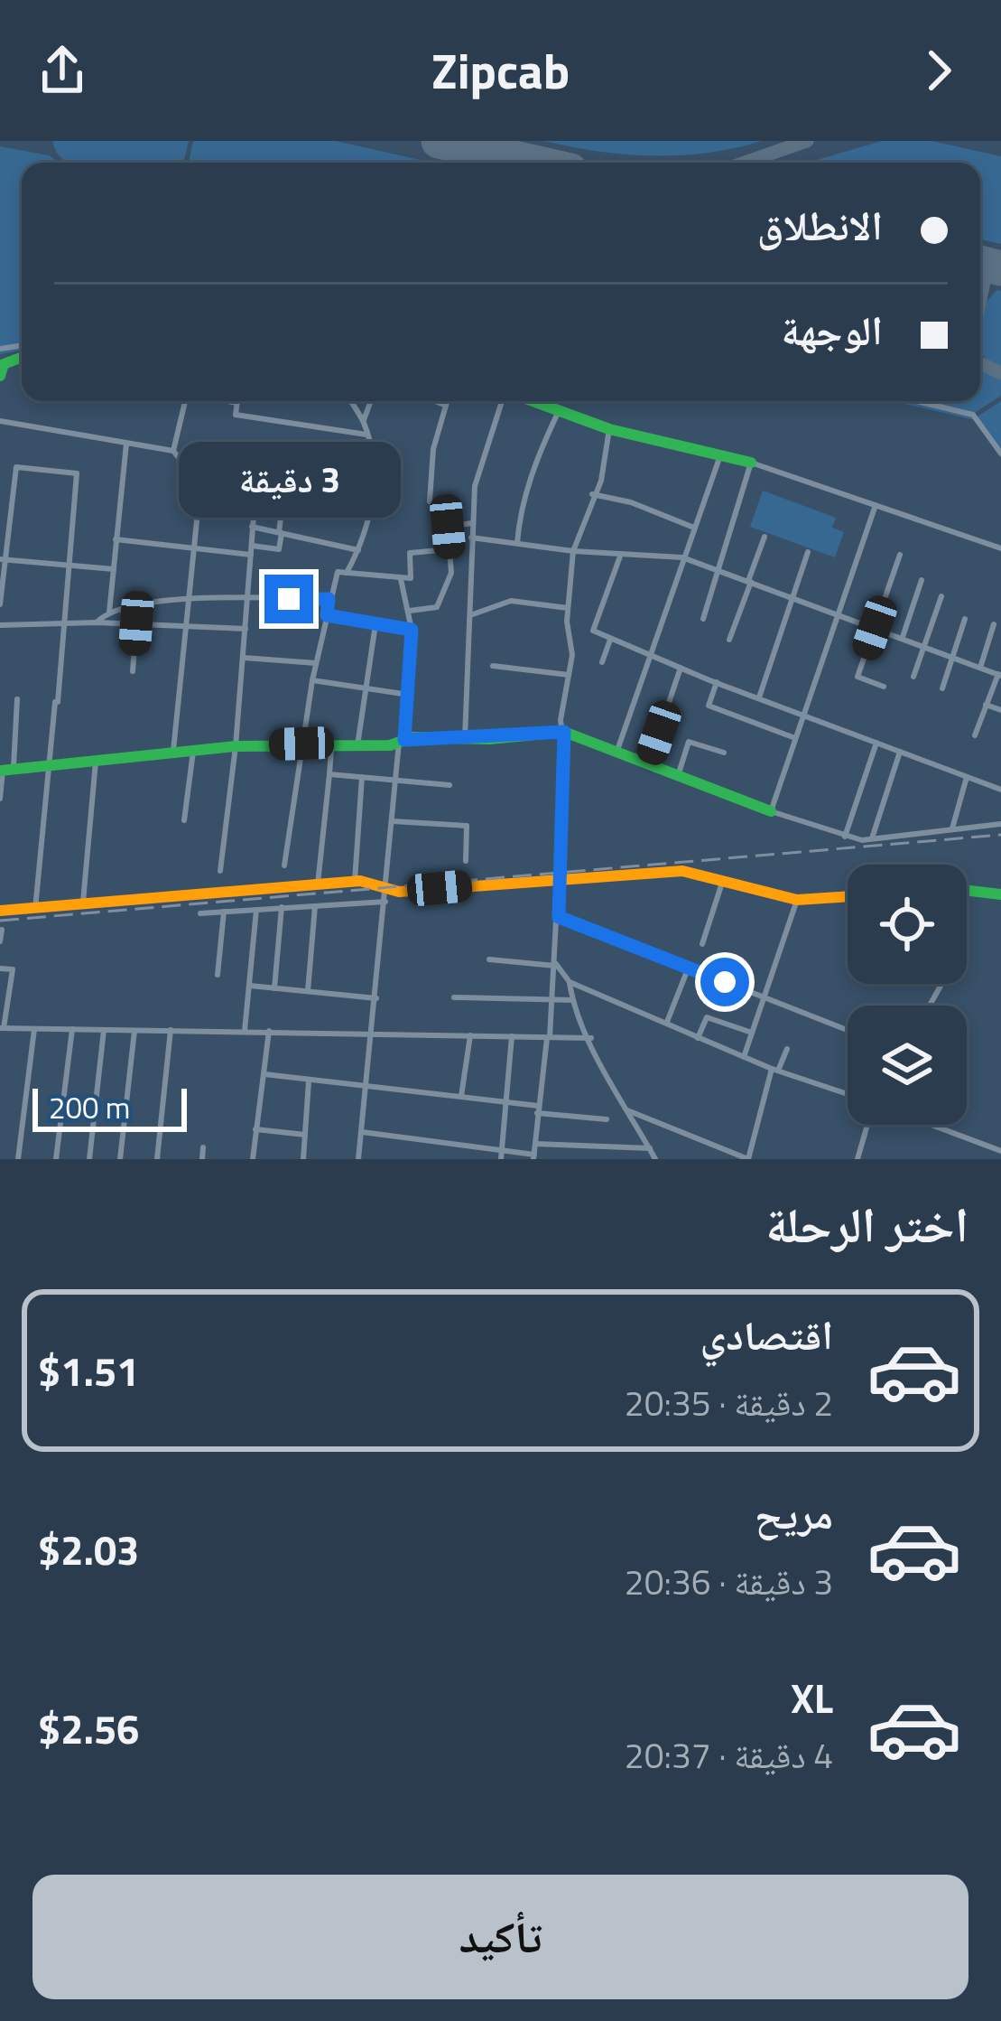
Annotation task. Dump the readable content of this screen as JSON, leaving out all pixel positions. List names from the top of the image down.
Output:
{
  "scale_bar": "200 m",
  "page": {
    "header": "Zipcab",
    "banner": ["الانطلاق", "الوجهة"],
    "bubble": "3 دقيقة",
    "scale": "200 m",
    "heading": "اختر الرحلة",
    "list": [
      {
        "name": "اقتصادي",
        "note": "2 دقيقة · 20:35",
        "value": "$1.51"
      },
      {
        "name": "مريح",
        "note": "3 دقيقة · 20:36",
        "value": "$2.03"
      },
      {
        "name": "XL",
        "note": "4 دقيقة · 20:37",
        "value": "$2.56"
      }
    ],
    "buttons": "تأكيد"
  }
}
